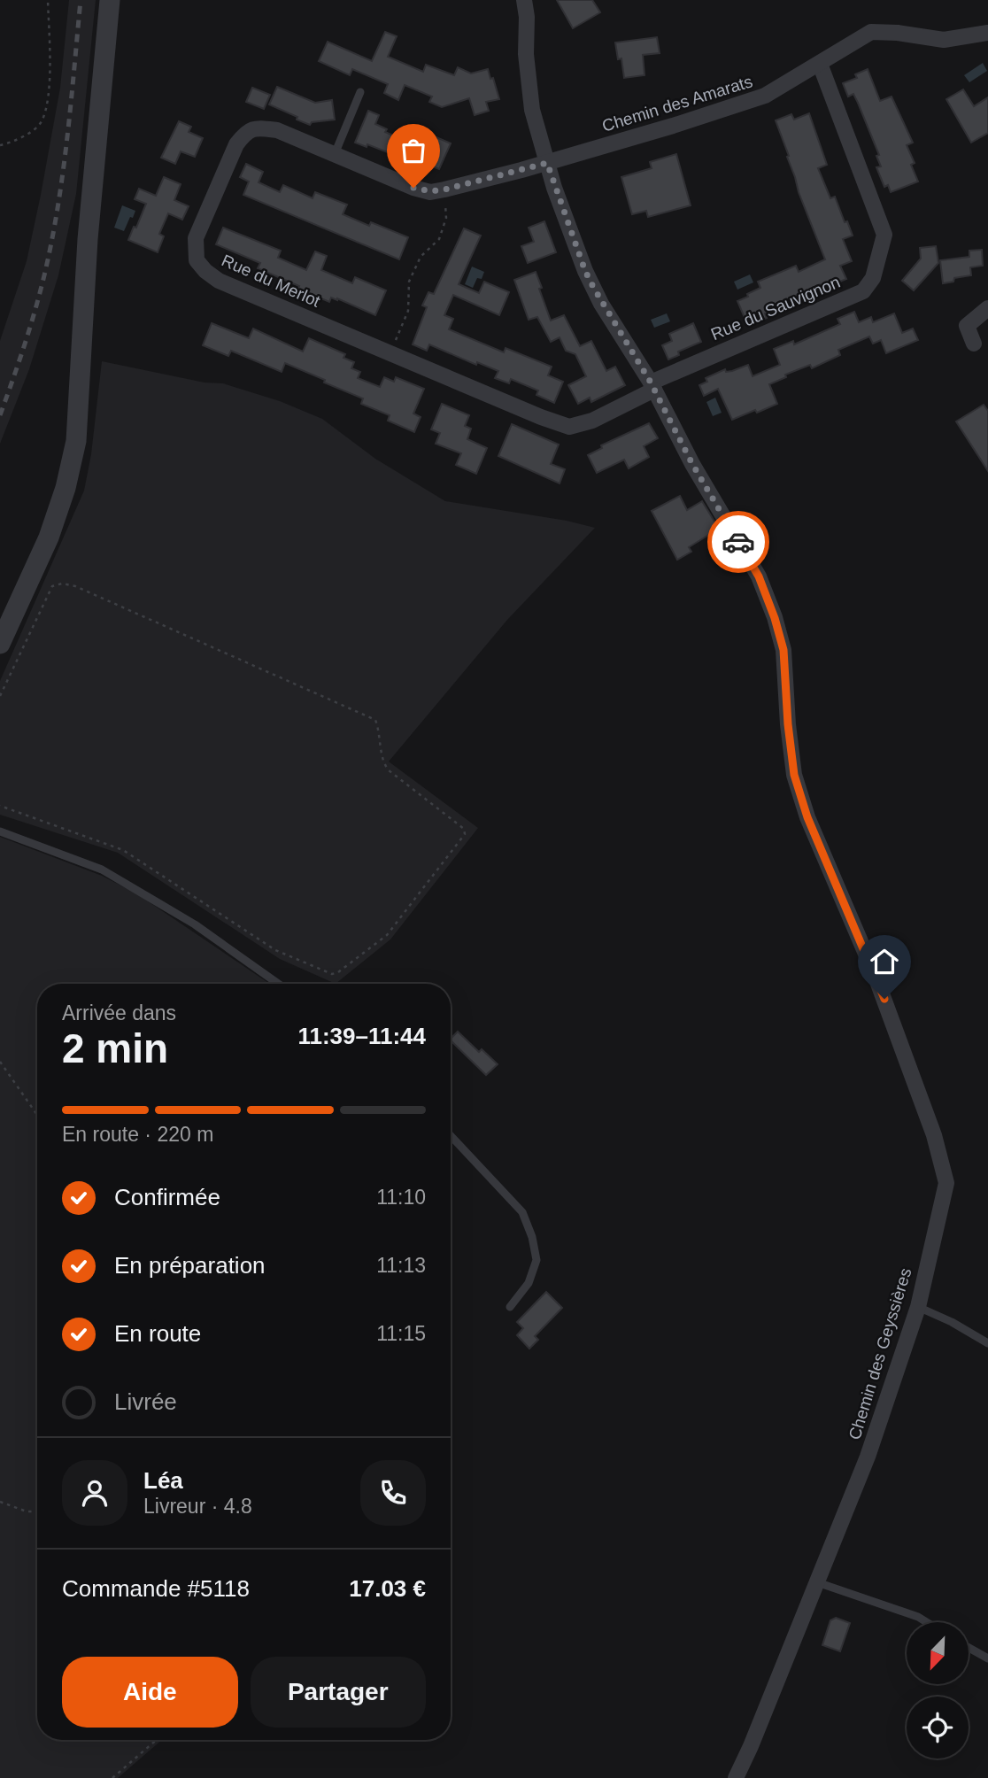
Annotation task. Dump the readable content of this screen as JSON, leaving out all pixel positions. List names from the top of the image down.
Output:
{
  "streets": {
    "street": [
      "Chemin des Amarats",
      "Rue du Merlot",
      "Rue du Sauvignon",
      "Chemin des Geyssières"
    ]
  },
  "crossings": [
    ["Chemin des Amarats", "Rue du Merlot"],
    ["Chemin des Amarats", "Rue du Sauvignon"],
    ["Chemin des Amarats", "Chemin des Geyssières"],
    ["Rue du Merlot", "Rue du Sauvignon"],
    ["Rue du Merlot", "Chemin des Geyssières"],
    ["Rue du Sauvignon", "Chemin des Geyssières"]
  ],
  "north": "bottom left",
  "page": {
    "heading": ["2 min", "Arrivée dans", "11:39–11:44"],
    "panel": [
      "Léa",
      "Livreur · 4.8",
      "Commande #5118",
      "17.03 €"
    ],
    "bar": "En route · 220 m",
    "list": [
      ["Confirmée", "11:10"],
      ["En préparation", "11:13"],
      ["En route", "11:15"],
      "Livrée"
    ],
    "buttons": ["Aide", "Partager"]
  }
}
